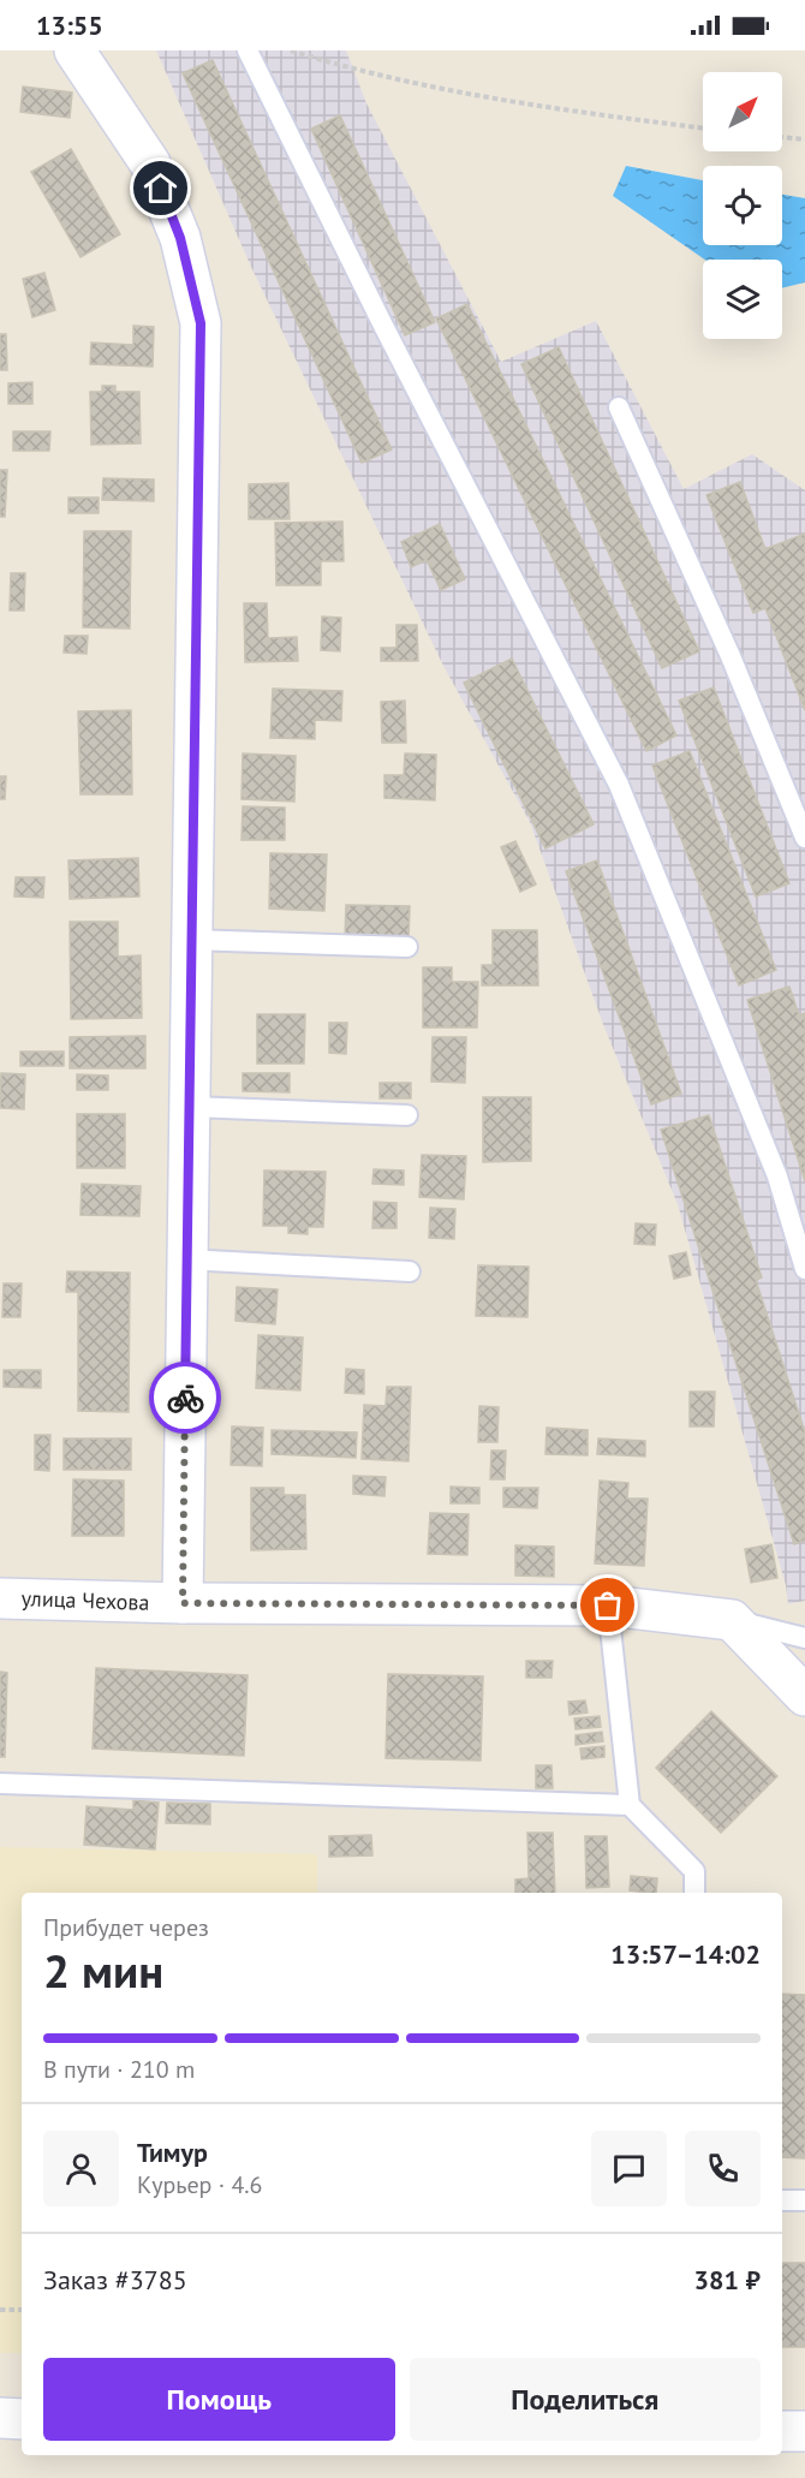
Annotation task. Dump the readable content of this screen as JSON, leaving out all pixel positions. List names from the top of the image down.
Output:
{
  "streets": {
    "street": ["улица Чехова"]
  },
  "north": "top right",
  "page": {
    "status": "13:55",
    "heading": ["2 мин", "Прибудет через", "13:57–14:02"],
    "panel": [
      "Тимур",
      "Курьер · 4.6",
      "Заказ #3785",
      "381 ₽"
    ],
    "bar": "В пути · 210 m",
    "buttons": ["Помощь", "Поделиться"]
  }
}
